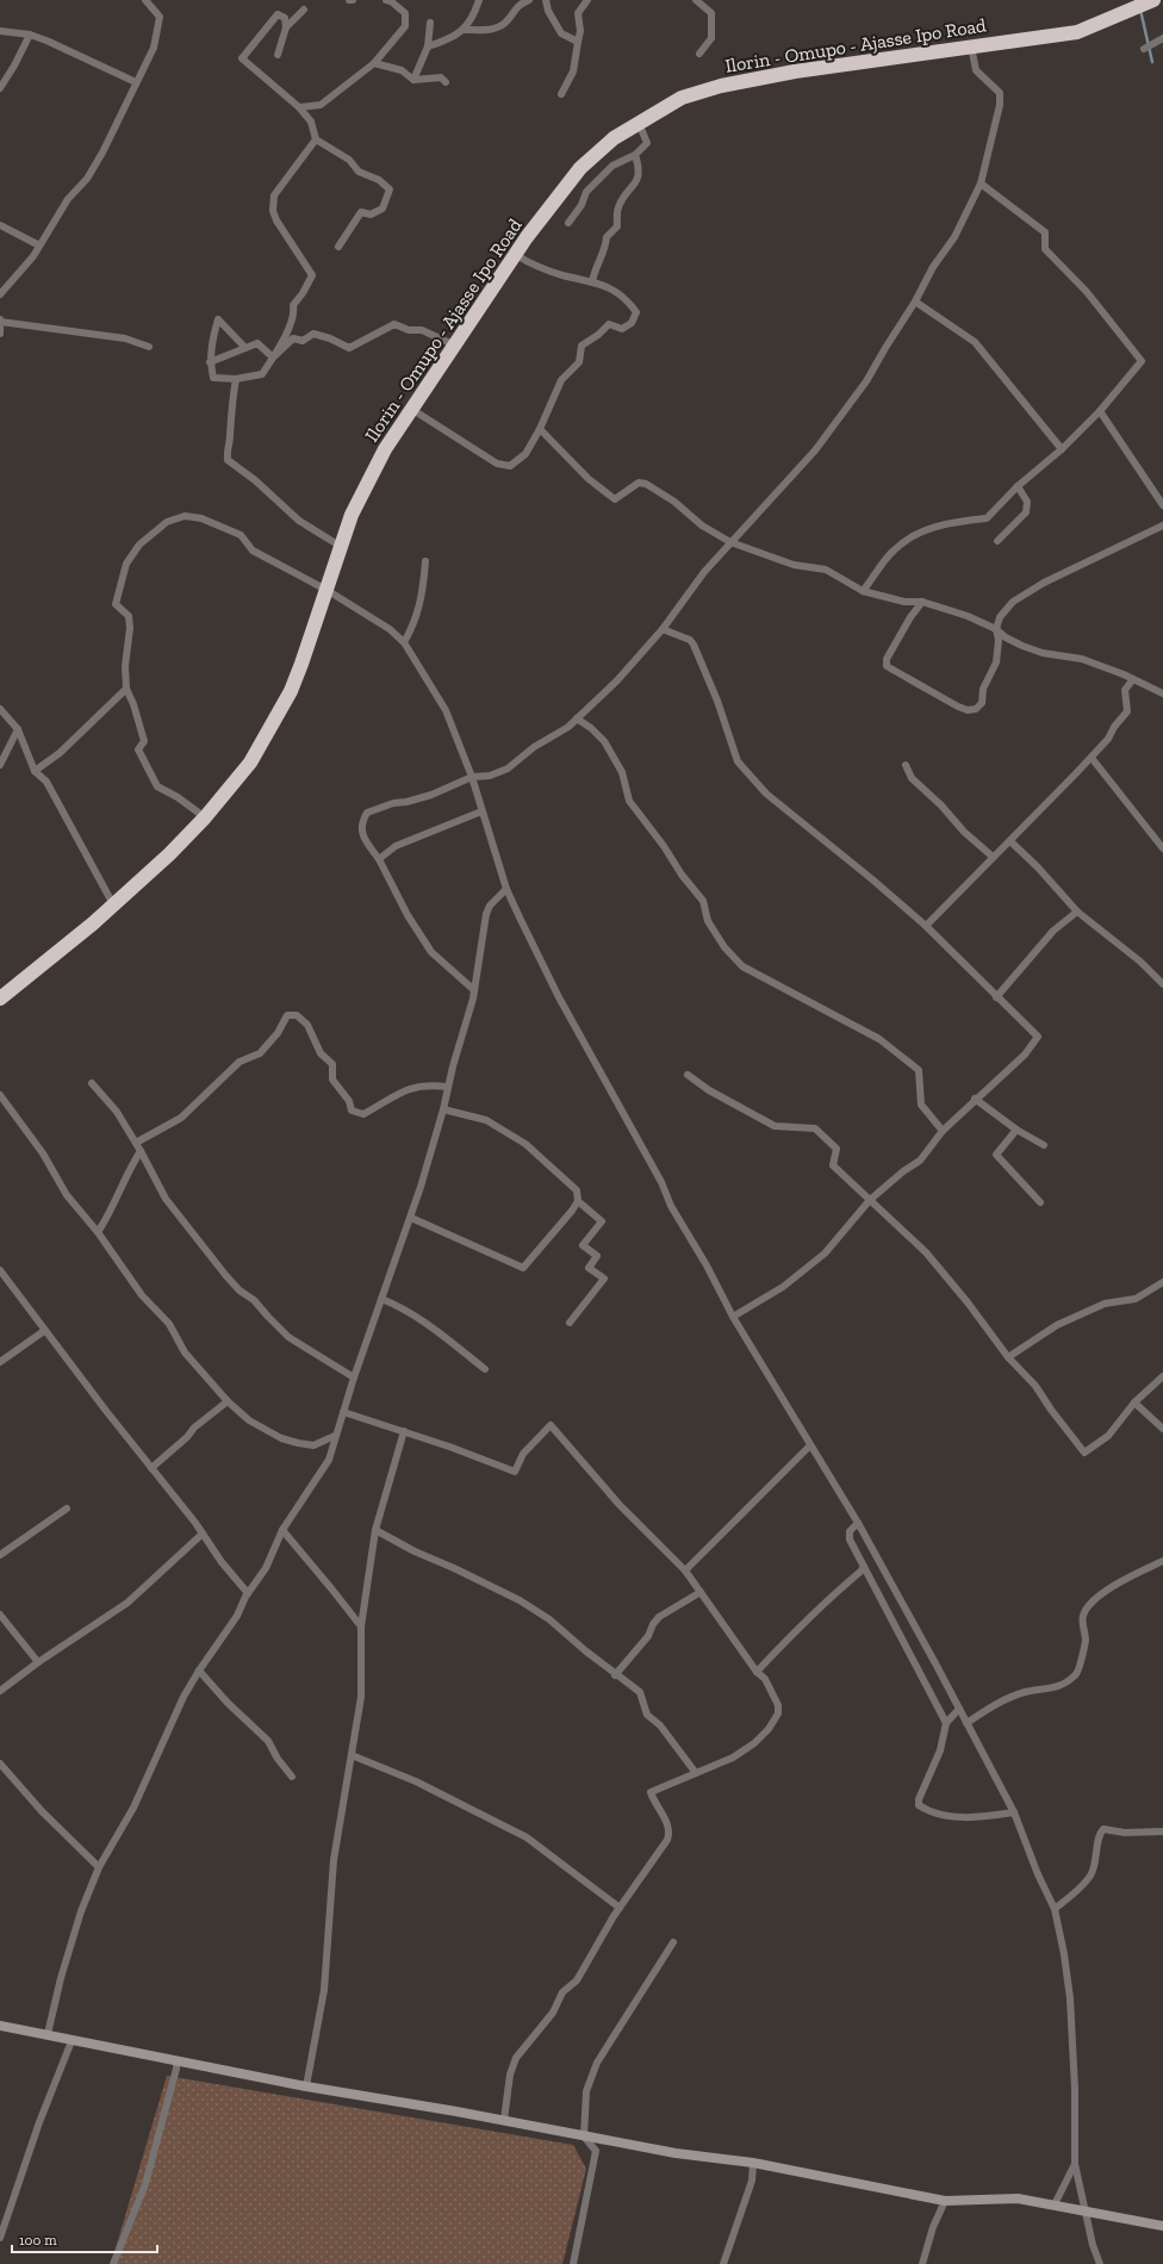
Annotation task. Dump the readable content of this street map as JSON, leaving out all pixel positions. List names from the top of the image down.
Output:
{
  "streets": {
    "highway": ["Ilorin - Omupo - Ajasse Ipo Road"]
  },
  "scale_bar": "100 m"
}
